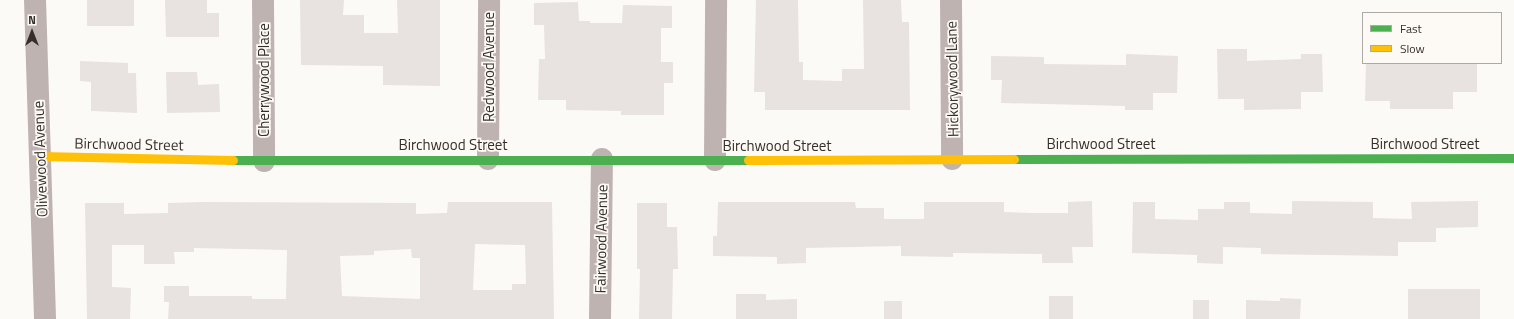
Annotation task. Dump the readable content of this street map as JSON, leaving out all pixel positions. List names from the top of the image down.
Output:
{
  "streets": {
    "street": [
      "Redwood Avenue",
      "Hickorywood Lane",
      "Cherrywood Place",
      "Birchwood Street",
      "Olivewood Avenue",
      "Fairwood Avenue"
    ]
  },
  "crossings": [
    ["Redwood Avenue", "Birchwood Street"],
    ["Hickorywood Lane", "Birchwood Street"],
    ["Cherrywood Place", "Birchwood Street"],
    ["Birchwood Street", "Olivewood Avenue"],
    ["Birchwood Street", "Fairwood Avenue"]
  ],
  "legend": ["Fast", "Slow"],
  "north": "top"
}
